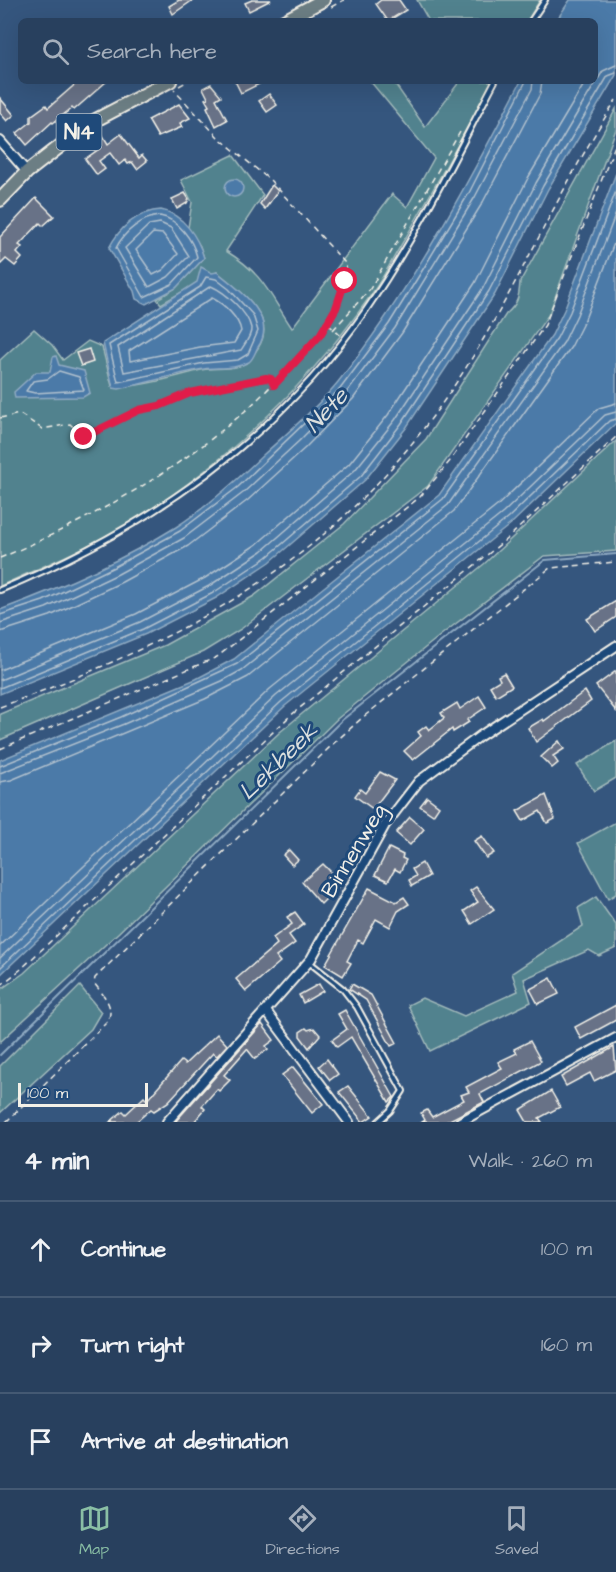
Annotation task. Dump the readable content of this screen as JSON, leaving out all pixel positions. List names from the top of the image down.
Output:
{
  "streets": {
    "main road": ["N14"],
    "street": ["Binnenweg"]
  },
  "water": ["Nete", "Lekbeek"],
  "scale_bar": "100 m",
  "page": {
    "search": "Search here",
    "scale": "100 m",
    "heading": ["4 min", "Walk · 260 m"],
    "list": [
      ["Continue", "100 m"],
      ["Turn right", "160 m"],
      "Arrive at destination"
    ],
    "nav": ["Map", "Directions", "Saved"]
  }
}
